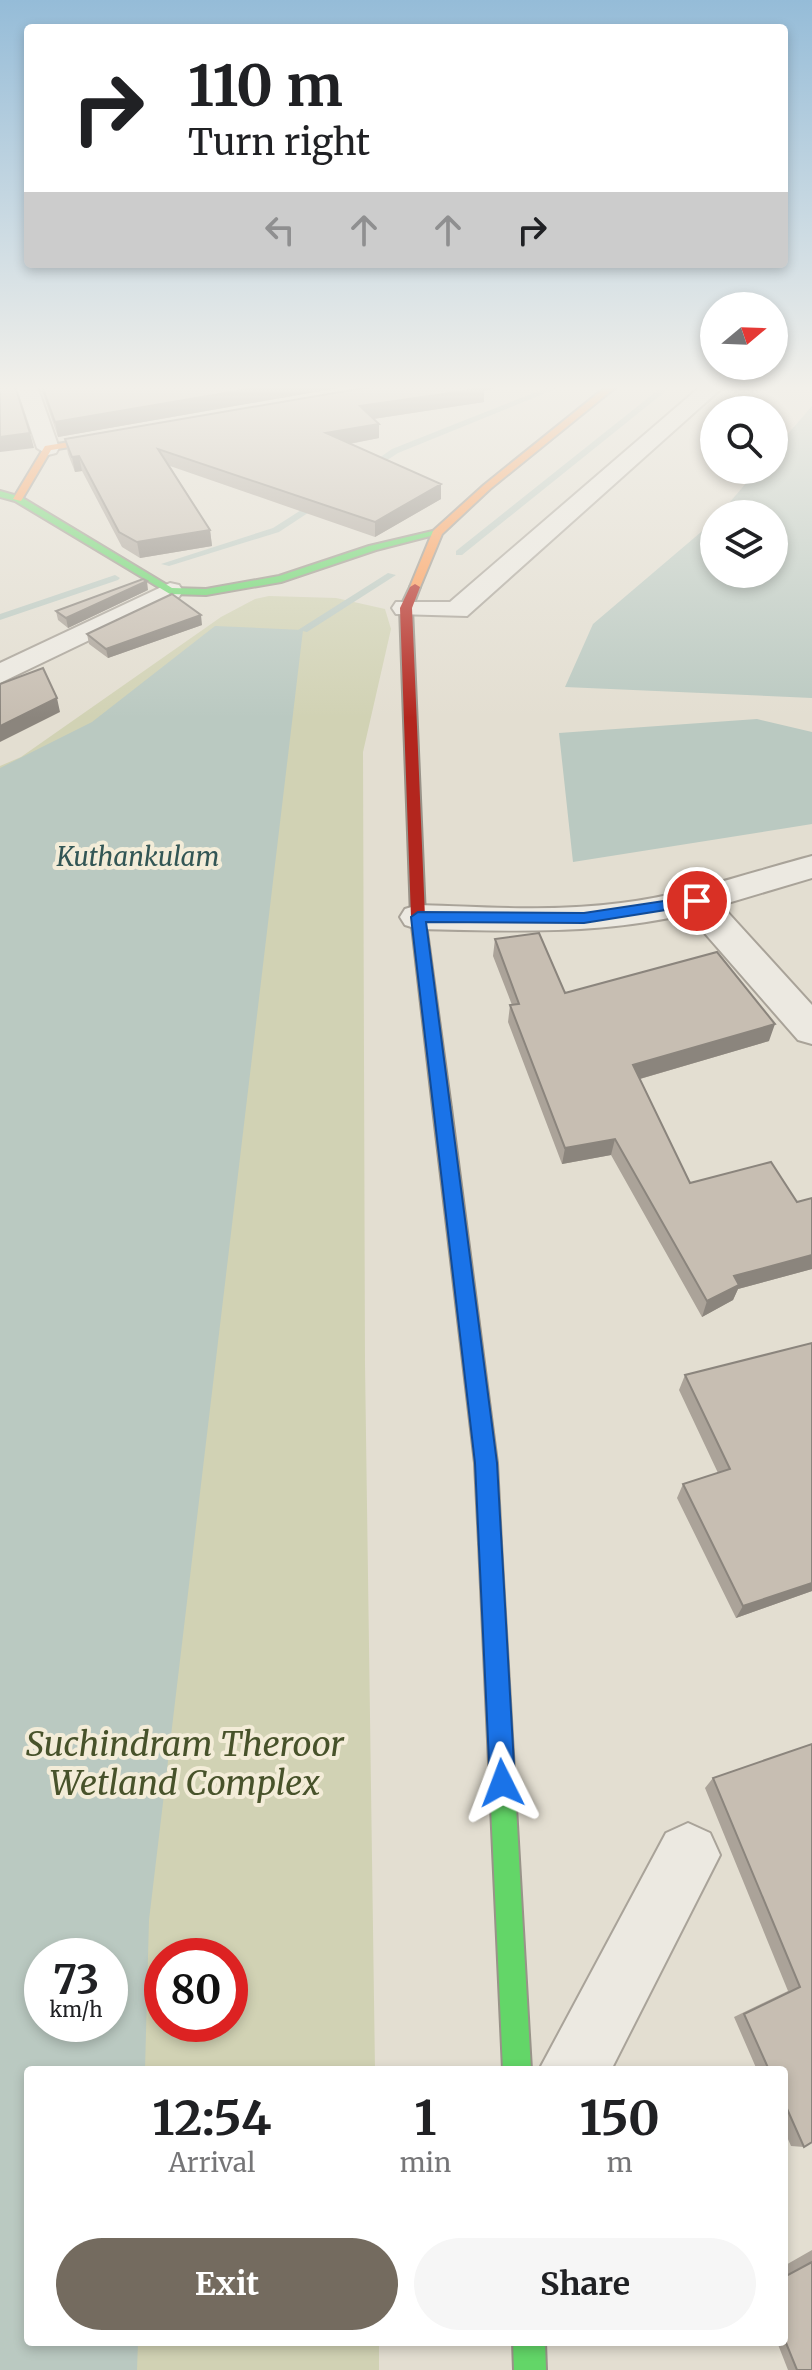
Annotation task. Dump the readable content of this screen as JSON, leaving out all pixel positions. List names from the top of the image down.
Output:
{
  "water": ["Kuthankulam"],
  "parks": ["Suchindram Theroor Wetland Complex"],
  "north": "right",
  "page": {
    "turn": ["110 m", "Turn right"],
    "speed": "73 km/h",
    "limit": "80",
    "eta": [
      "12:54",
      "Arrival",
      "1",
      "min",
      "150",
      "m"
    ],
    "buttons": ["Exit", "Share"]
  }
}
